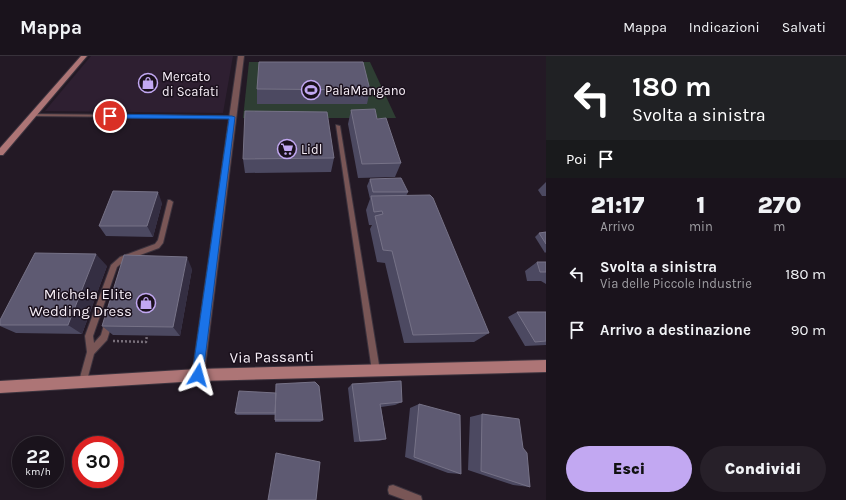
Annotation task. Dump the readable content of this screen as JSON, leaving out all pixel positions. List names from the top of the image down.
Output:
{
  "streets": {
    "street": ["Via Passanti"]
  },
  "places": {
    "shop": ["Mercato di Scafati", "Michela Elite Wedding Dress"],
    "sports": ["PalaMangano"],
    "supermarket": ["Lidl"]
  },
  "page": {
    "header": "Mappa",
    "nav": ["Mappa", "Indicazioni", "Salvati"],
    "turn": ["180 m", "Svolta a sinistra"],
    "then": "Poi",
    "eta": [
      "21:17",
      "Arrivo",
      "1",
      "min",
      "270",
      "m"
    ],
    "list": [
      {
        "name": "Svolta a sinistra",
        "note": "Via delle Piccole Industrie",
        "value": "180 m"
      },
      {
        "name": "Arrivo a destinazione",
        "value": "90 m"
      }
    ],
    "speed": "22 km/h",
    "limit": "30",
    "buttons": ["Esci", "Condividi"]
  }
}
